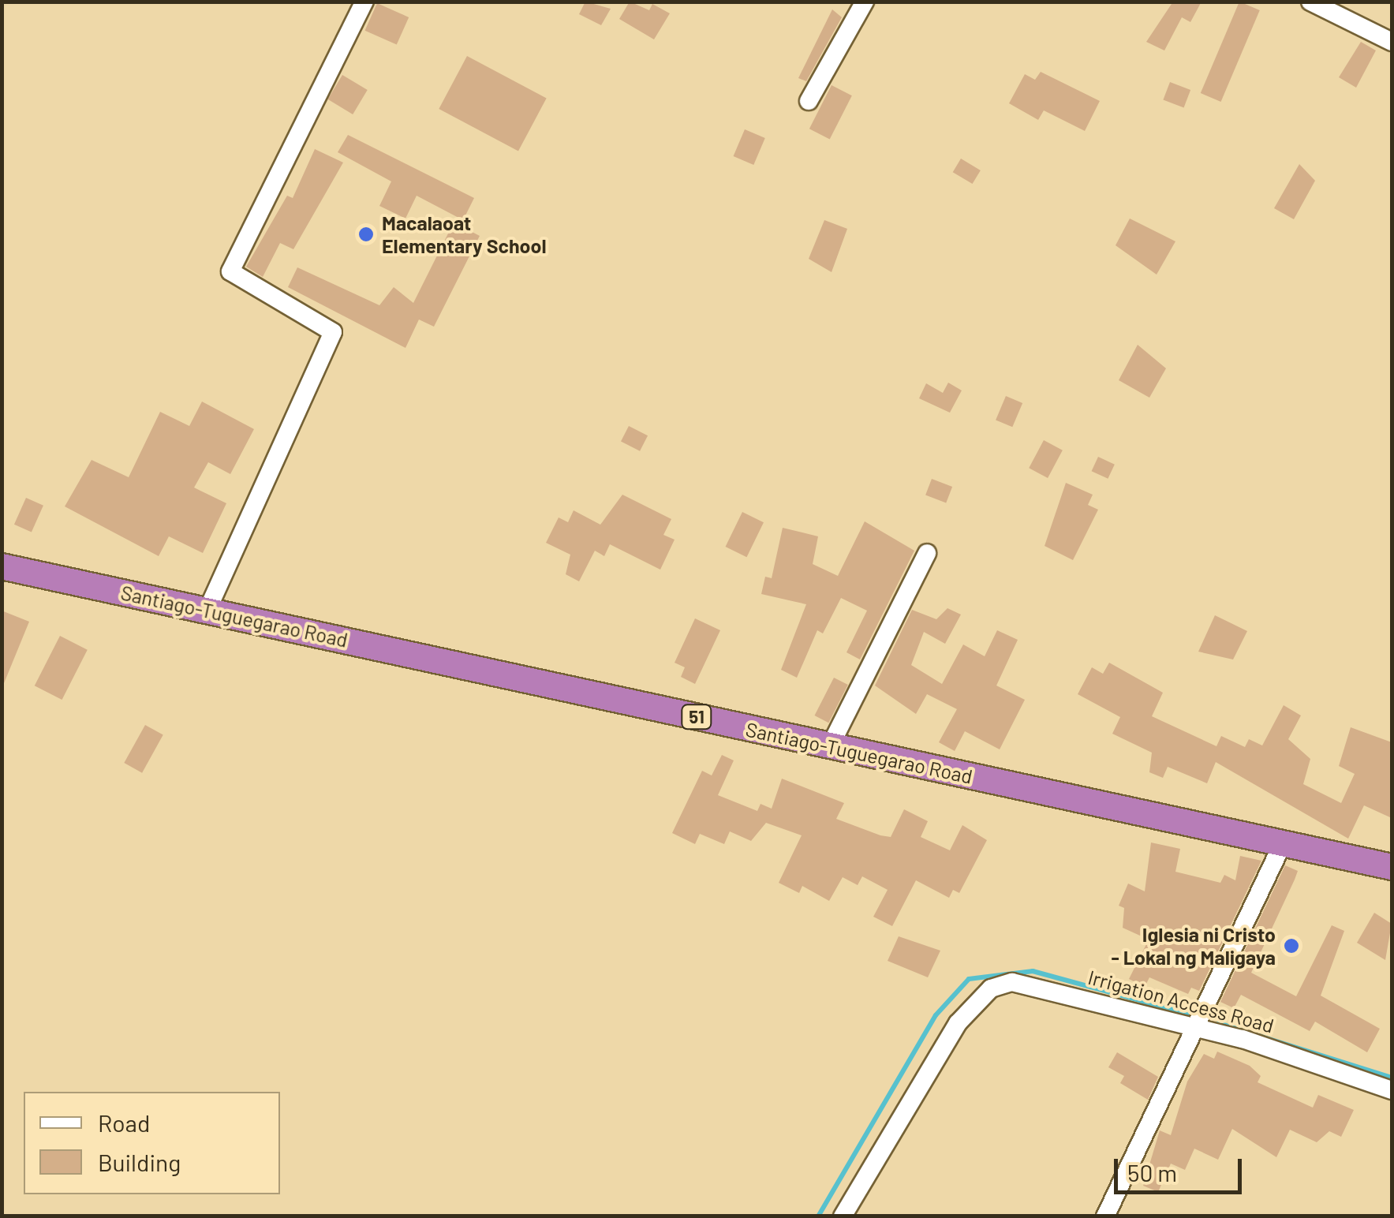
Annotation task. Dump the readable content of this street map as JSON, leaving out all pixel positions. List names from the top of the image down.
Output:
{
  "streets": {
    "highway": ["Santiago-Tuguegarao Road", "51"],
    "street": ["Irrigation Access Road"]
  },
  "places": ["Macalaoat Elementary School", "Iglesia ni Cristo - Lokal ng Maligaya"],
  "legend": ["Road", "Building"],
  "scale_bar": "50 m"
}
